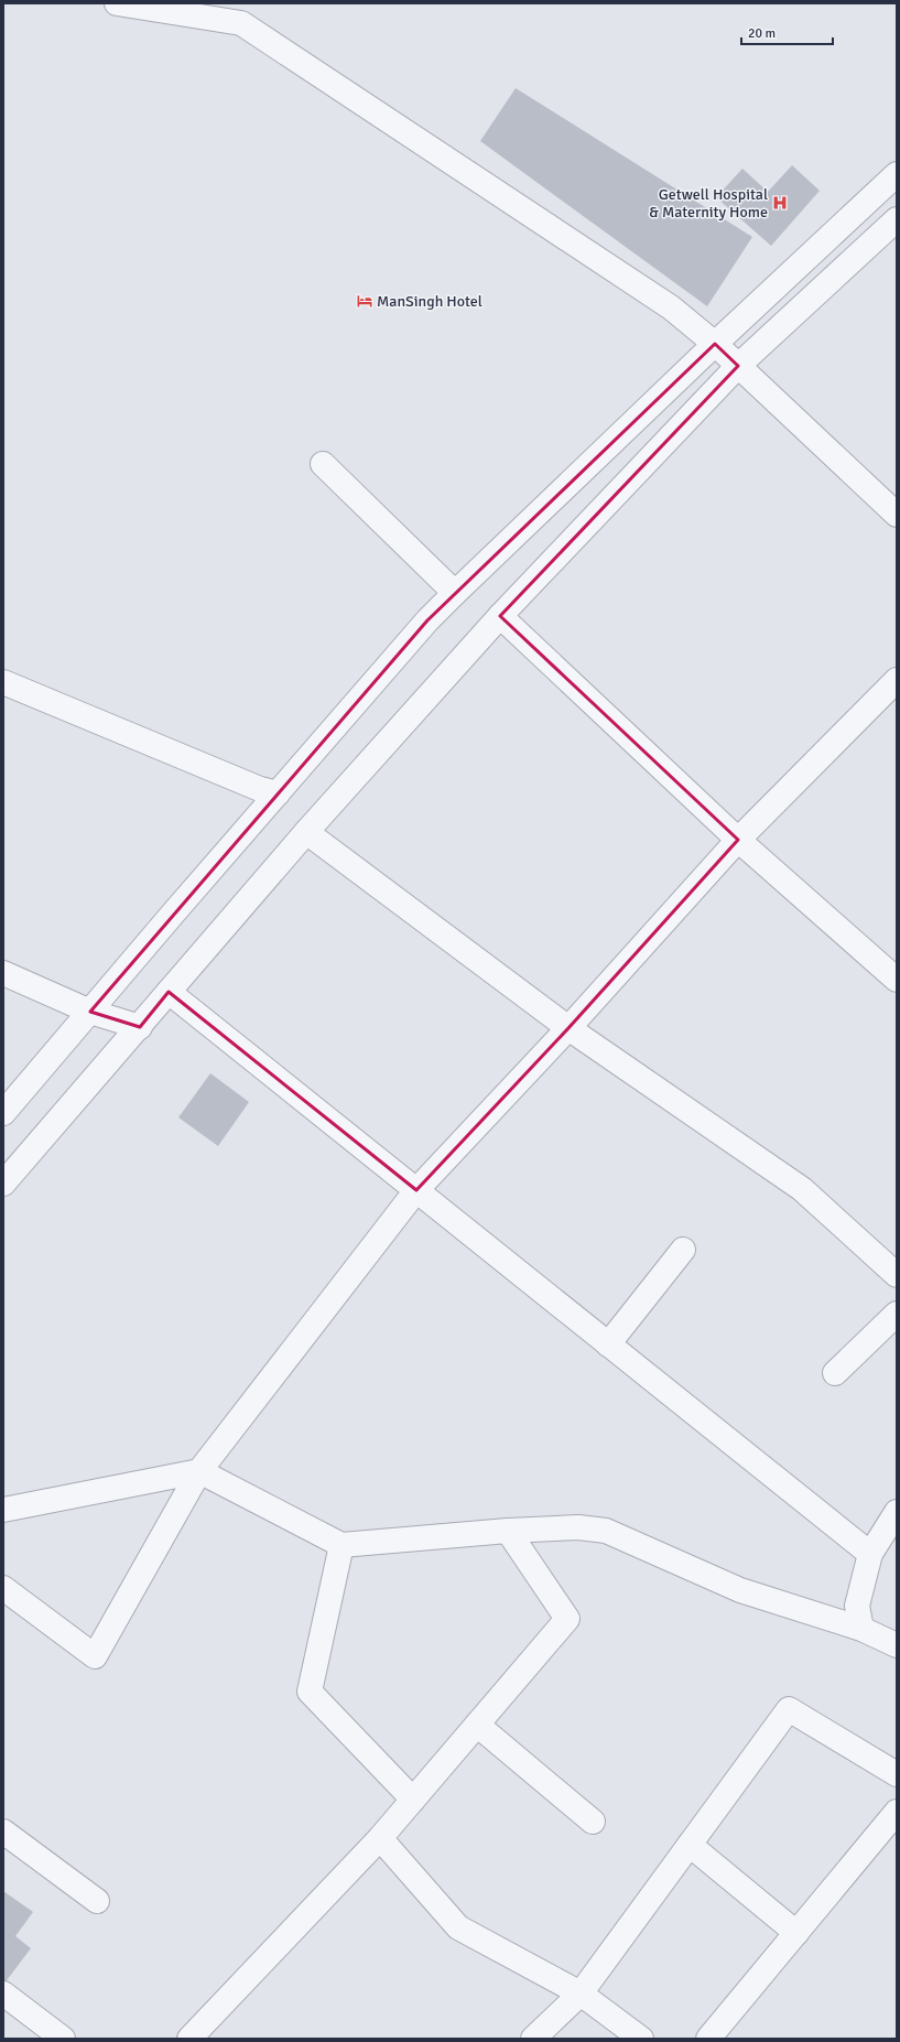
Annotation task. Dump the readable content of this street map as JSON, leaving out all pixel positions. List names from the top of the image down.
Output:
{
  "places": {
    "hospital": ["Getwell Hospital & Maternity Home"],
    "hotel": ["ManSingh Hotel"]
  },
  "scale_bar": "20 m"
}
